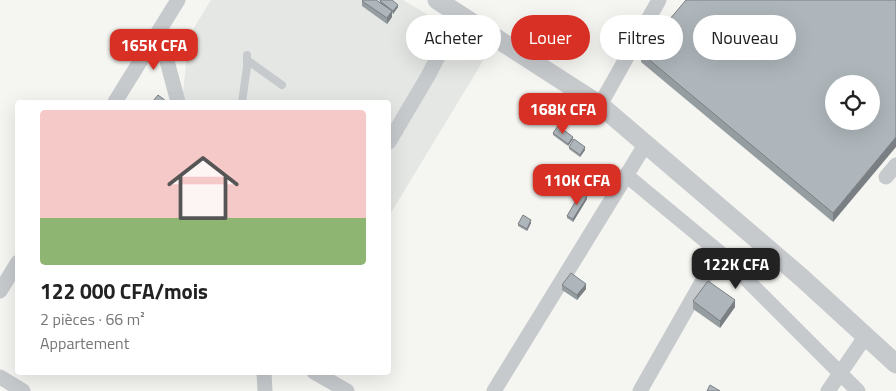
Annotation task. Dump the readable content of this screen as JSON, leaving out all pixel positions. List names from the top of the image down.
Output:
{
  "page": {
    "chip": [
      "Acheter",
      "Louer",
      "Filtres",
      "Nouveau"
    ],
    "price": [
      "165K CFA",
      "168K CFA",
      "110K CFA",
      "122K CFA"
    ],
    "list": [
      {
        "name": "122 000 CFA/mois",
        "note": "2 pièces · 66 m² · Appartement"
      }
    ]
  }
}
